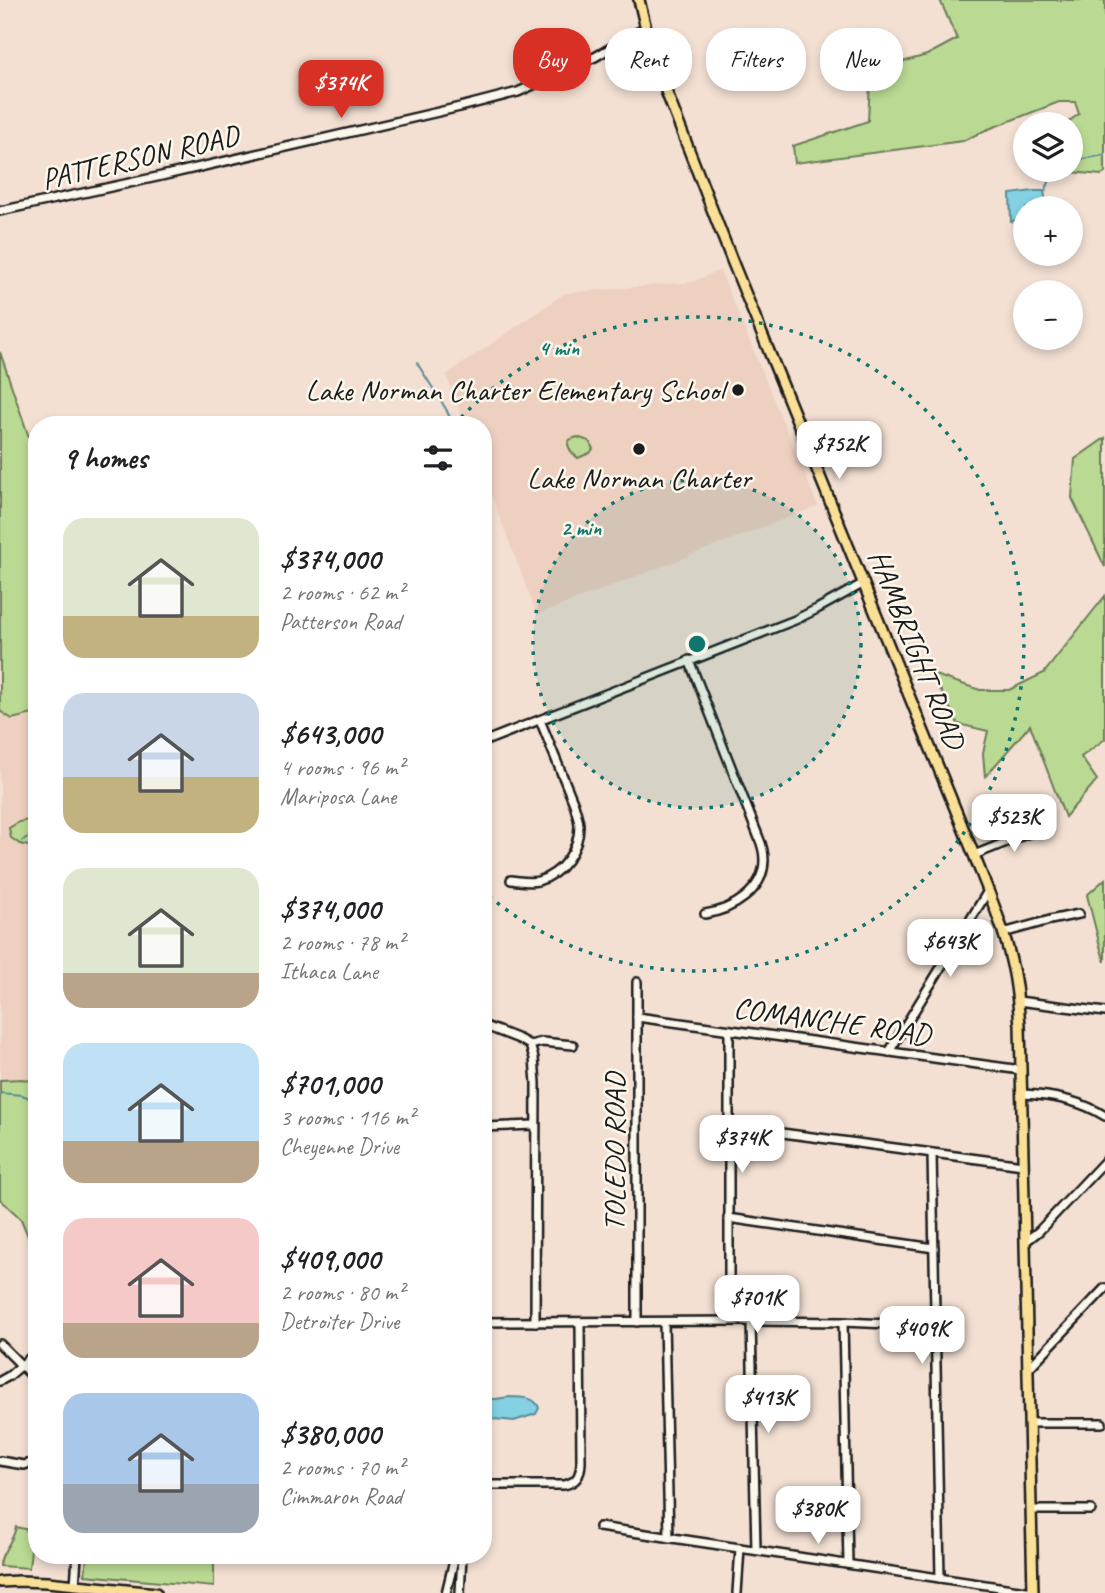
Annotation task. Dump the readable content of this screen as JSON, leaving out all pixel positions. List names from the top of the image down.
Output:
{
  "streets": {
    "main road": ["HAMBRIGHT ROAD"],
    "street": ["PATTERSON ROAD", "COMANCHE ROAD", "TOLEDO ROAD"]
  },
  "crossings": [
    ["HAMBRIGHT ROAD", "COMANCHE ROAD"],
    ["COMANCHE ROAD", "TOLEDO ROAD"]
  ],
  "places": ["Lake Norman Charter Elementary School", "Lake Norman Charter"],
  "page": {
    "chip": [
      "Buy",
      "Rent",
      "Filters",
      "New"
    ],
    "price": [
      "$374K",
      "$752K",
      "$523K",
      "$643K",
      "$374K",
      "$701K",
      "$409K",
      "$413K",
      "$380K"
    ],
    "map_buttons": ["+", "−"],
    "heading": "9 homes",
    "list": [
      {
        "name": "$374,000",
        "note": "2 rooms · 62 m² · Patterson Road"
      },
      {
        "name": "$643,000",
        "note": "4 rooms · 96 m² · Mariposa Lane"
      },
      {
        "name": "$374,000",
        "note": "2 rooms · 78 m² · Ithaca Lane"
      },
      {
        "name": "$701,000",
        "note": "3 rooms · 116 m² · Cheyenne Drive"
      },
      {
        "name": "$409,000",
        "note": "2 rooms · 80 m² · Detroiter Drive"
      },
      {
        "name": "$380,000",
        "note": "2 rooms · 70 m² · Cimmaron Road"
      }
    ]
  },
  "rings": ["4 min", "2 min"]
}
